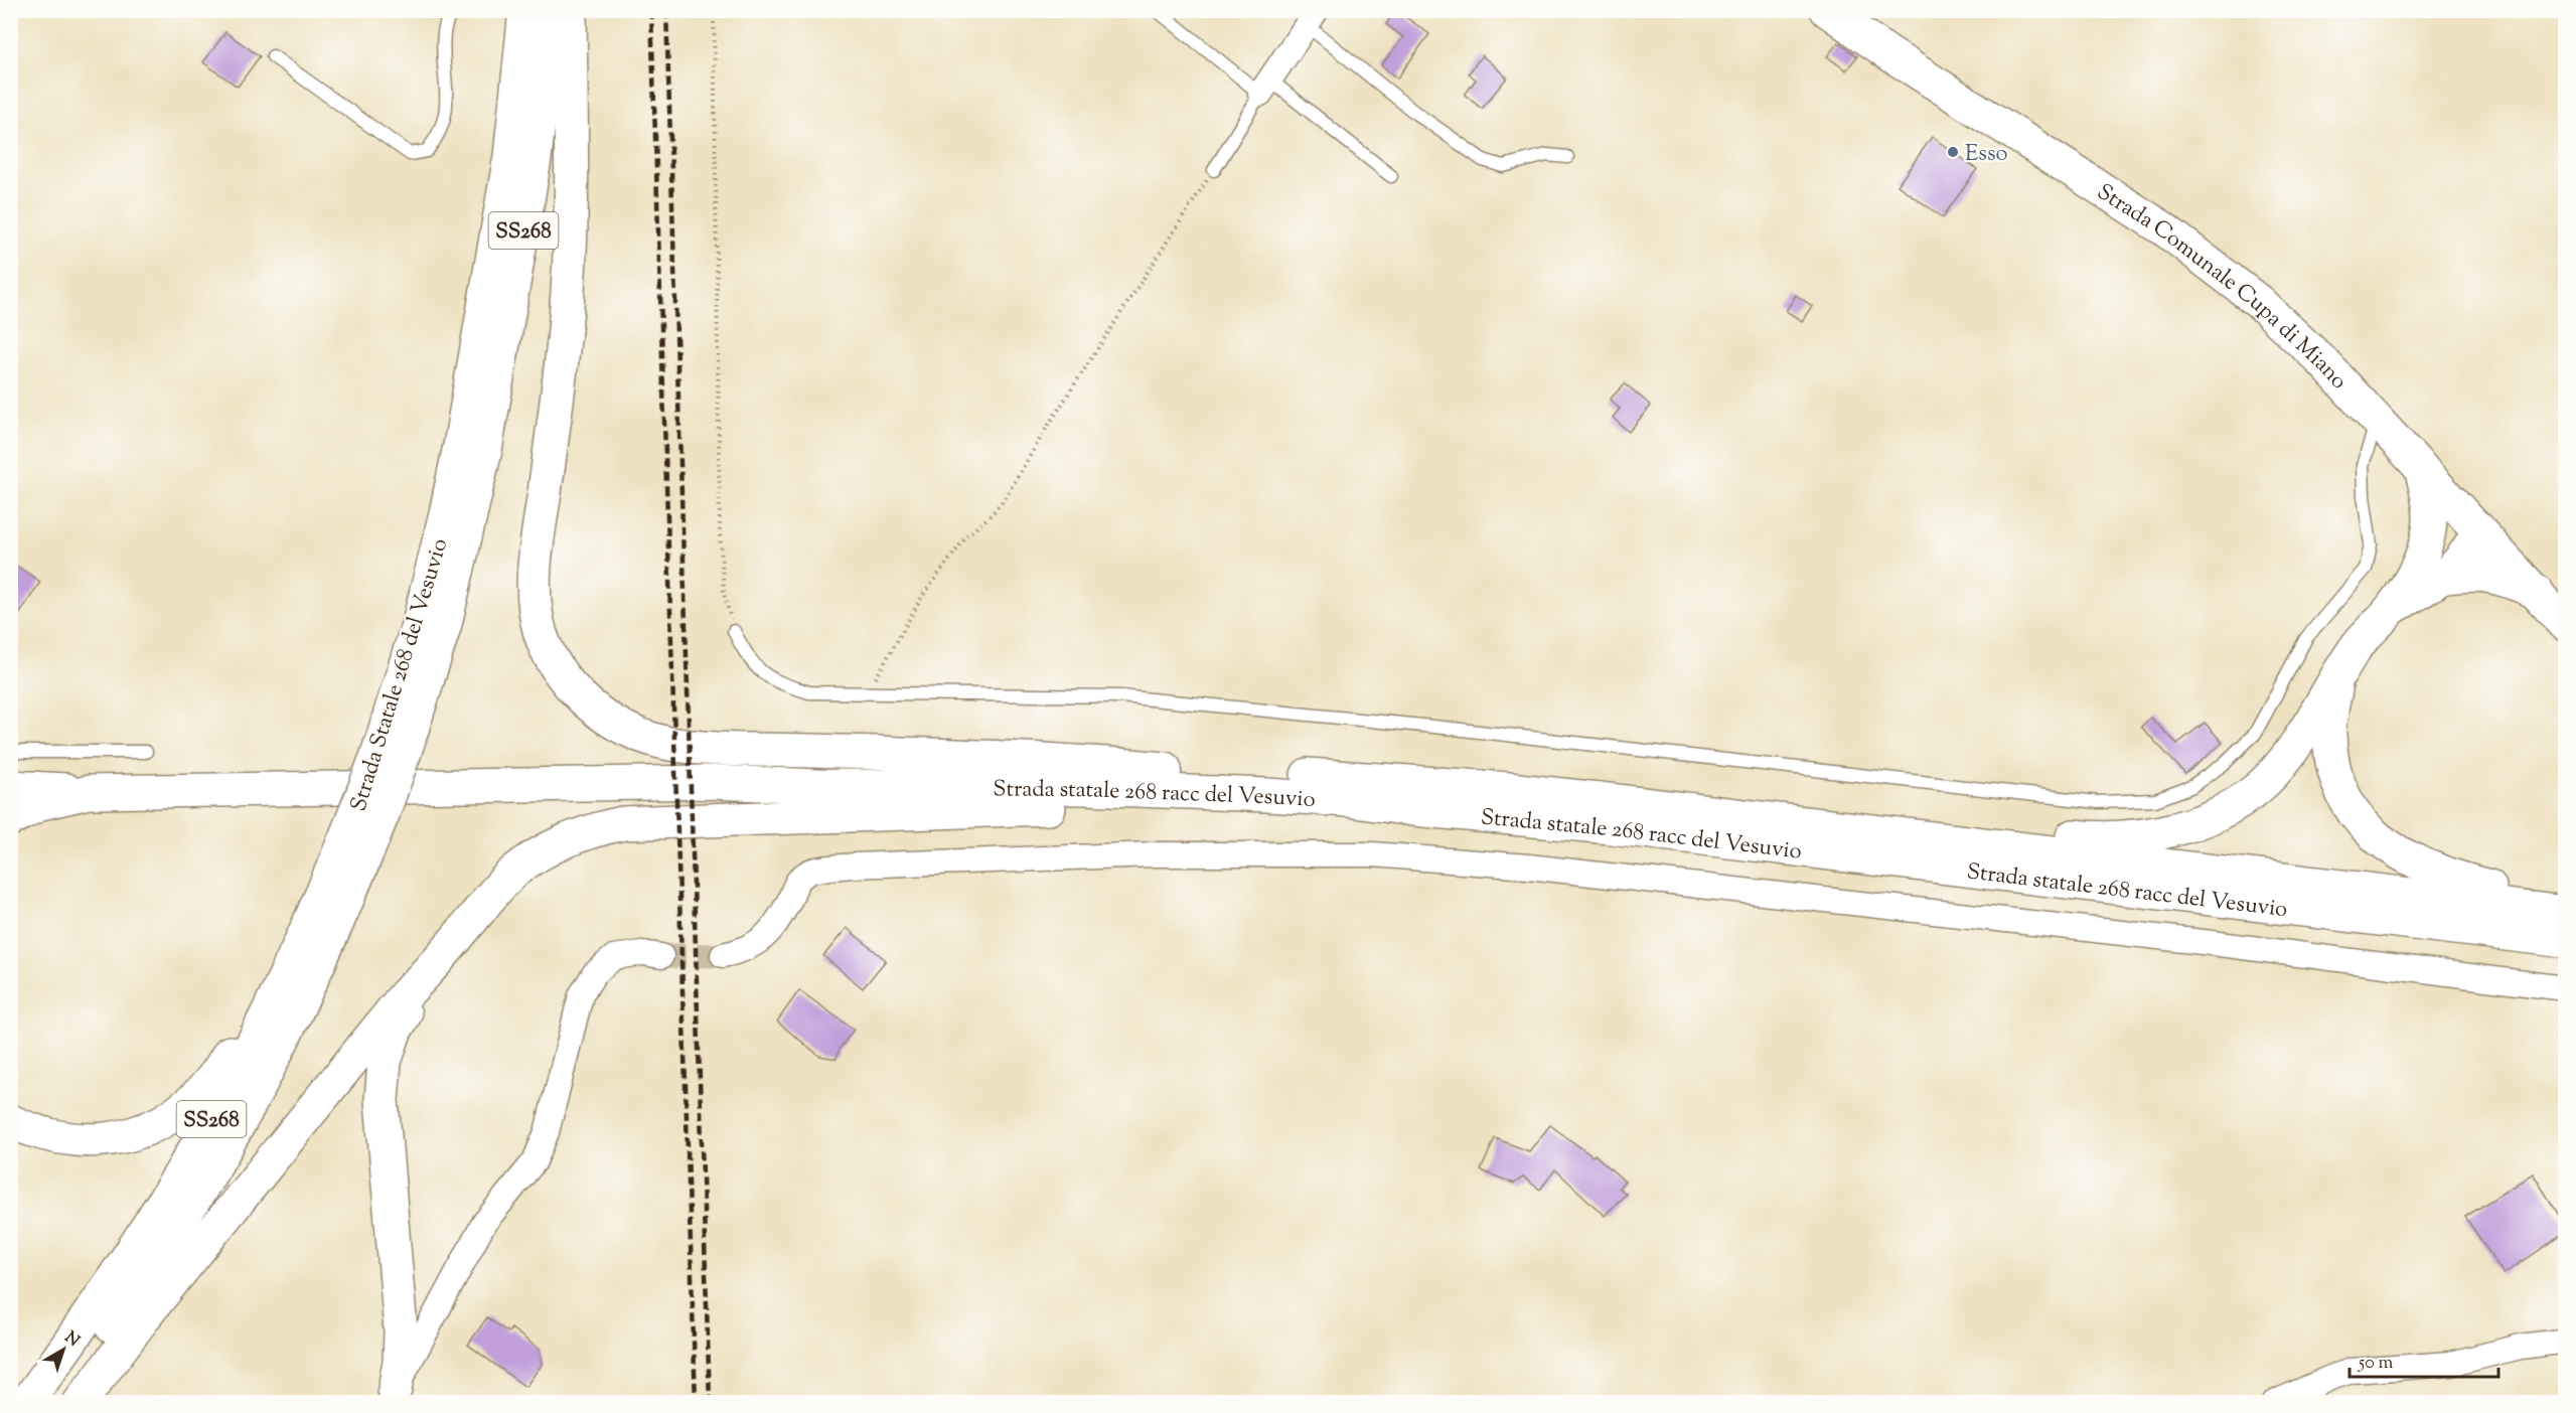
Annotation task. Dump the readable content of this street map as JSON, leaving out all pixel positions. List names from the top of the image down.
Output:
{
  "streets": {
    "main road": [
      "SS268",
      "Strada Comunale Cupa di Miano",
      "Strada Statale 268 del Vesuvio",
      "Strada statale 268 racc del Vesuvio"
    ]
  },
  "places": ["Esso"],
  "scale_bar": "50 m",
  "north": "top right"
}
